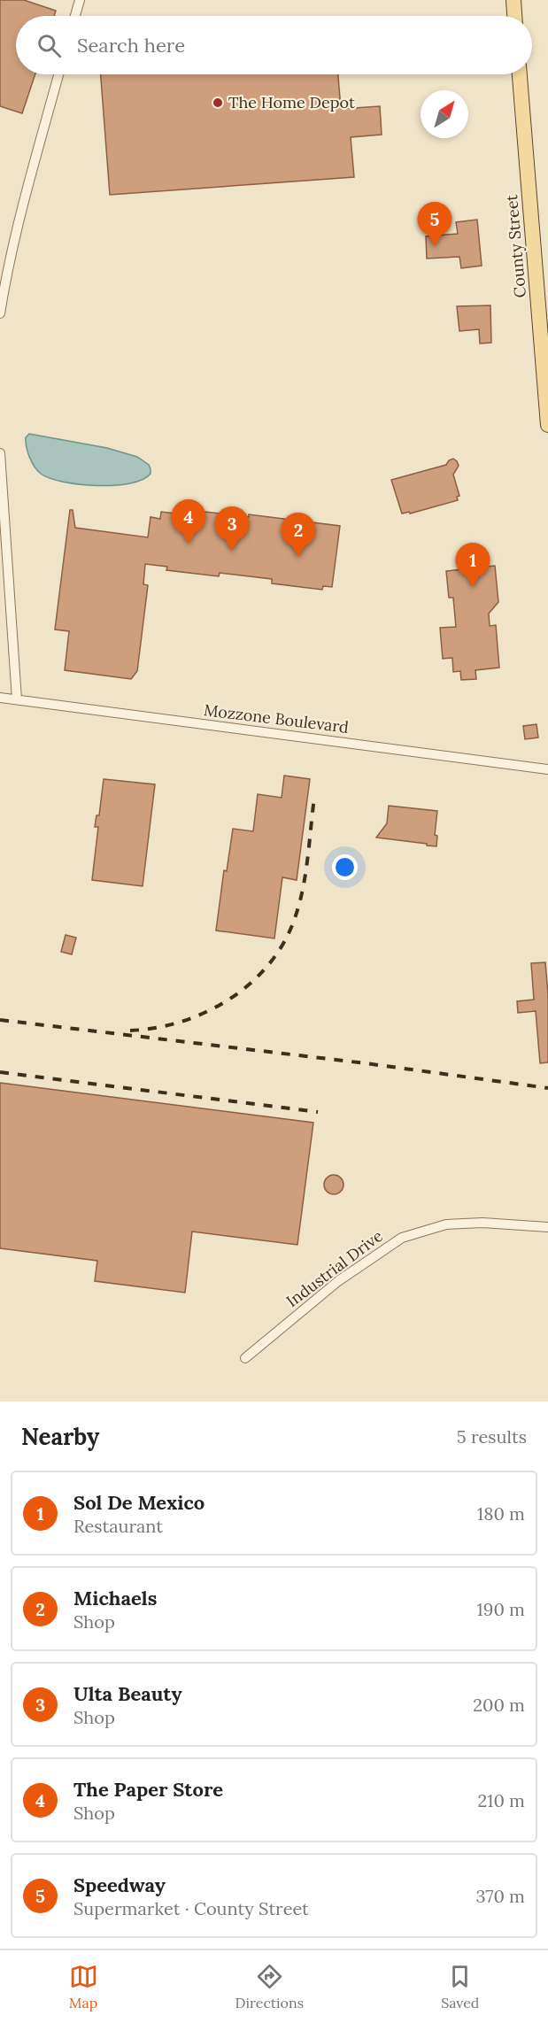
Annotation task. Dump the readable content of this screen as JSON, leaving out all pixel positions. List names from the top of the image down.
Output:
{
  "streets": {
    "main road": ["County Street"],
    "street": ["Mozzone Boulevard", "Industrial Drive"]
  },
  "places": ["The Home Depot"],
  "north": "top right",
  "page": {
    "search": "Search here",
    "pins": [
      "5",
      "4",
      "3",
      "2",
      "1"
    ],
    "heading": ["Nearby", "5 results"],
    "list": [
      {
        "mark": "1",
        "name": "Sol De Mexico",
        "note": "Restaurant",
        "value": "180 m"
      },
      {
        "mark": "2",
        "name": "Michaels",
        "note": "Shop",
        "value": "190 m"
      },
      {
        "mark": "3",
        "name": "Ulta Beauty",
        "note": "Shop",
        "value": "200 m"
      },
      {
        "mark": "4",
        "name": "The Paper Store",
        "note": "Shop",
        "value": "210 m"
      },
      {
        "mark": "5",
        "name": "Speedway",
        "note": "Supermarket · County Street",
        "value": "370 m"
      }
    ],
    "nav": ["Map", "Directions", "Saved"]
  }
}
